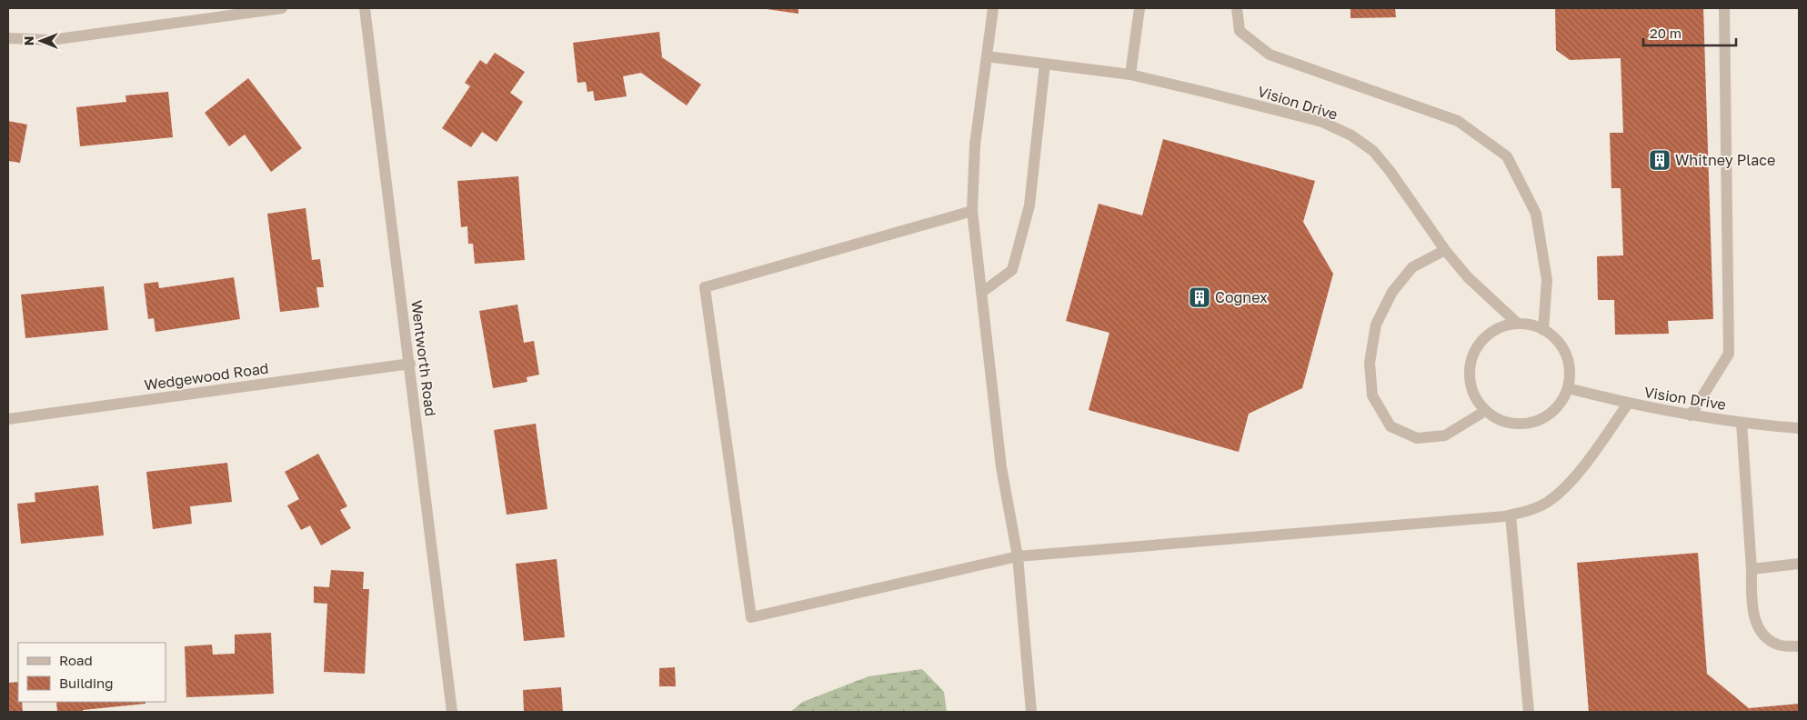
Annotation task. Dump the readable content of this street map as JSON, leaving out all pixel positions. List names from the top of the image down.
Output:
{
  "streets": {
    "street": ["Vision Drive", "Wentworth Road", "Wedgewood Road"]
  },
  "crossings": [
    ["Wentworth Road", "Wedgewood Road"]
  ],
  "places": {
    "building": ["Whitney Place", "Cognex"]
  },
  "legend": ["Road", "Building"],
  "scale_bar": "20 m",
  "north": "left"
}
